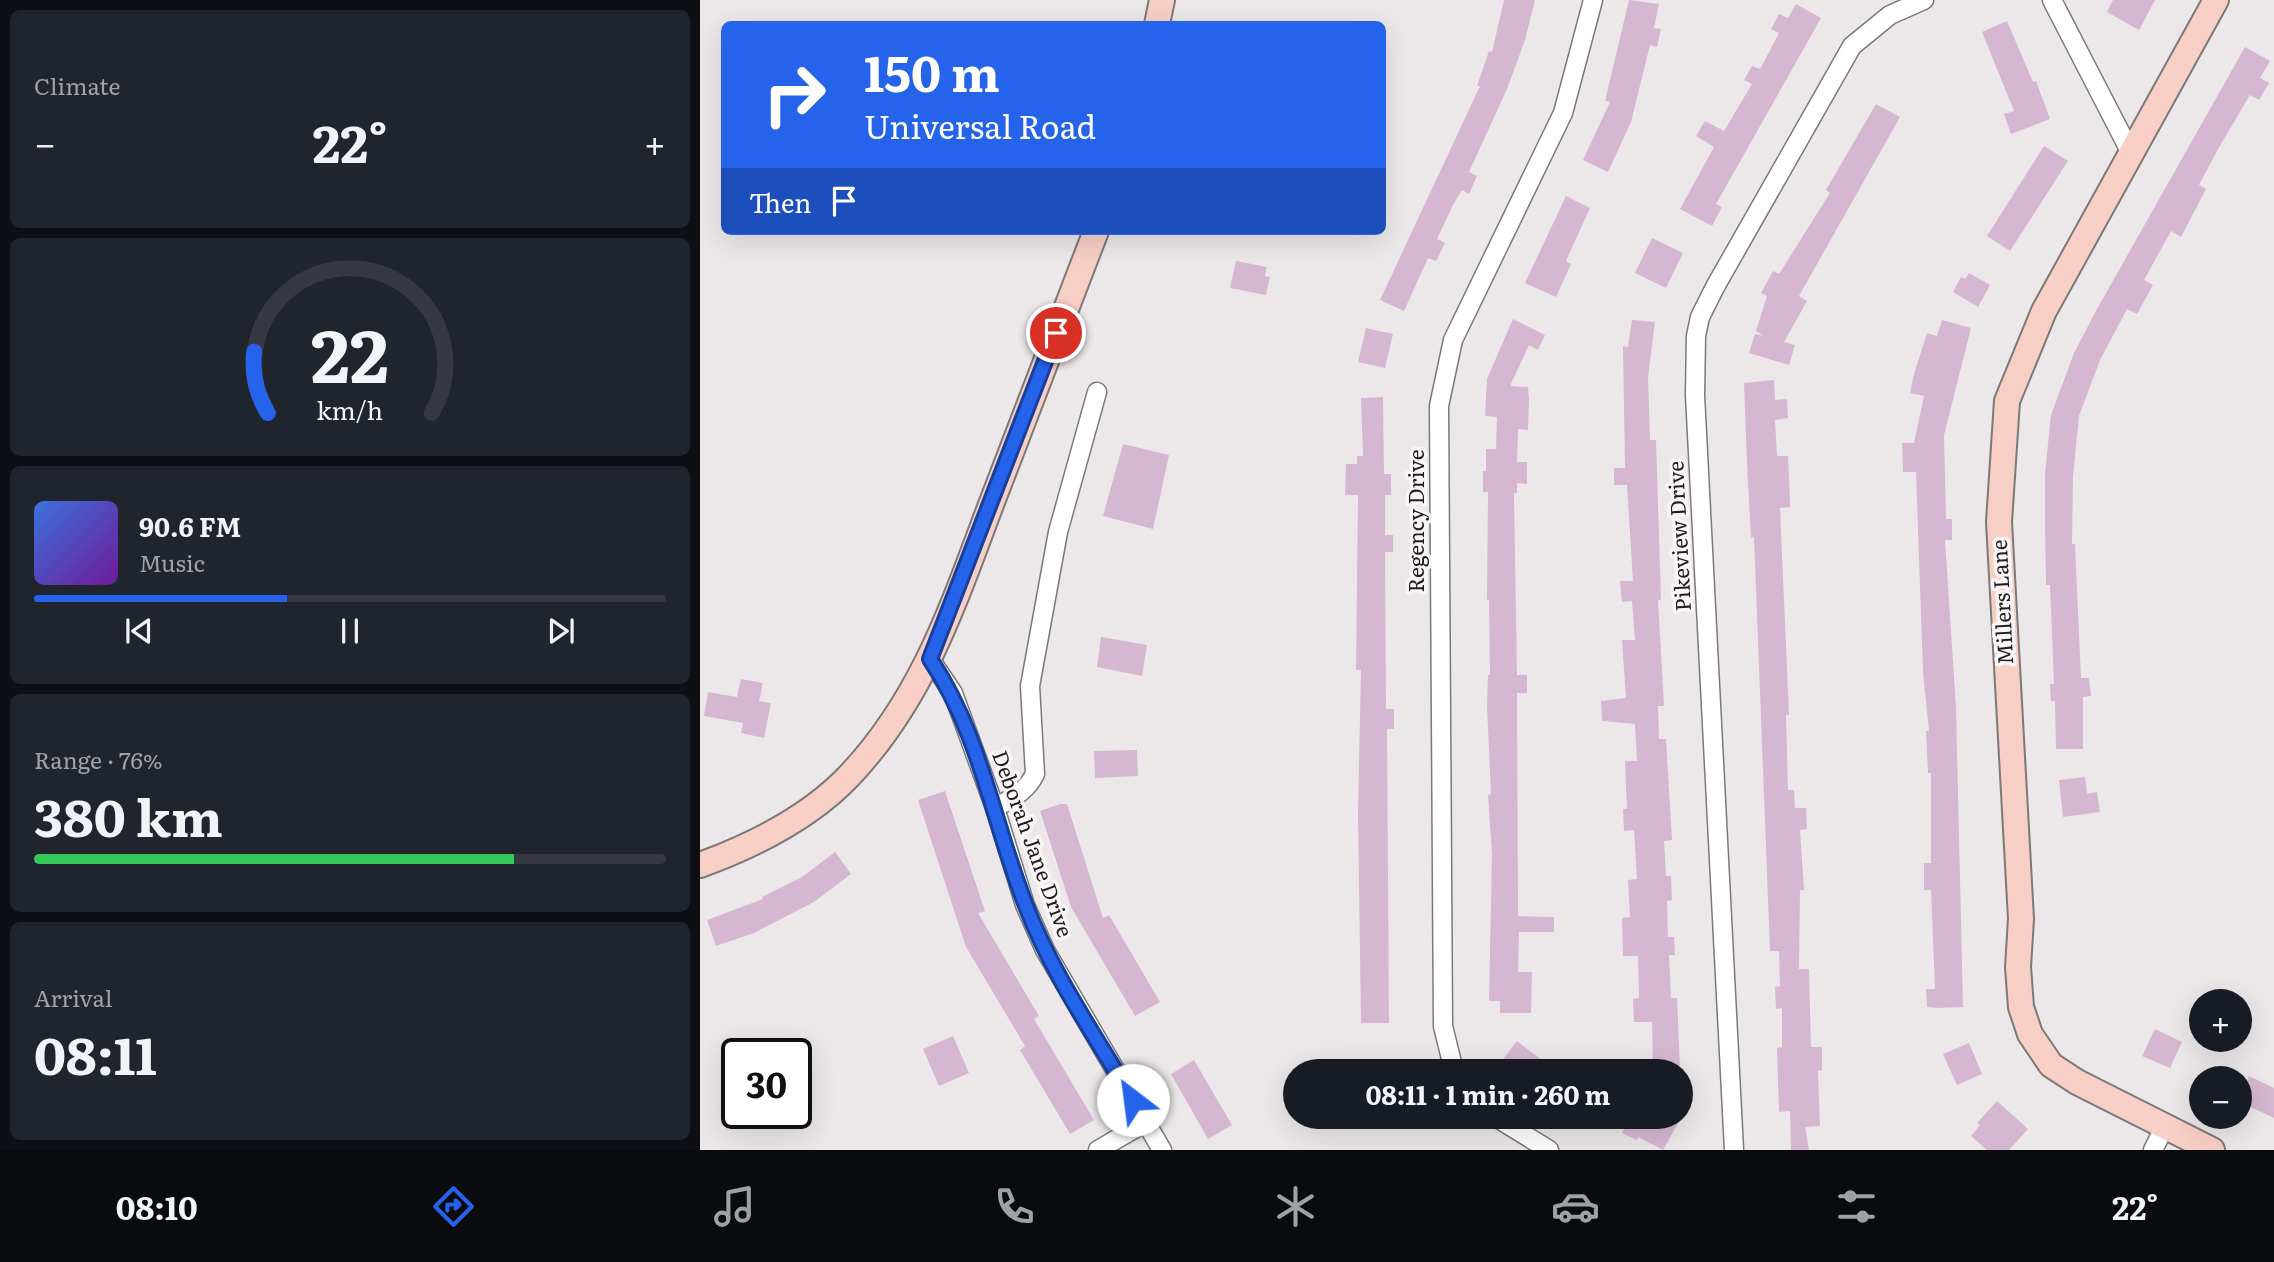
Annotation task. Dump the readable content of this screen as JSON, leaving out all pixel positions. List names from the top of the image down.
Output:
{
  "streets": {
    "street": [
      "Regency Drive",
      "Pikeview Drive",
      "Millers Lane",
      "Deborah Jane Drive"
    ]
  },
  "page": {
    "tile": [
      "Climate",
      ["Range · 76%", "380 km"],
      ["Arrival", "08:11"]
    ],
    "turn": ["150 m", "Universal Road"],
    "heat": ["−", "22°", "+"],
    "then": "Then",
    "song": ["90.6 FM", "Music"],
    "map_buttons": ["+", "−"],
    "limit": "30",
    "trip": "08:11 · 1 min · 260 m",
    "tabs": ["08:10", "22°"],
    "gauge": ["22", "km/h"]
  }
}
